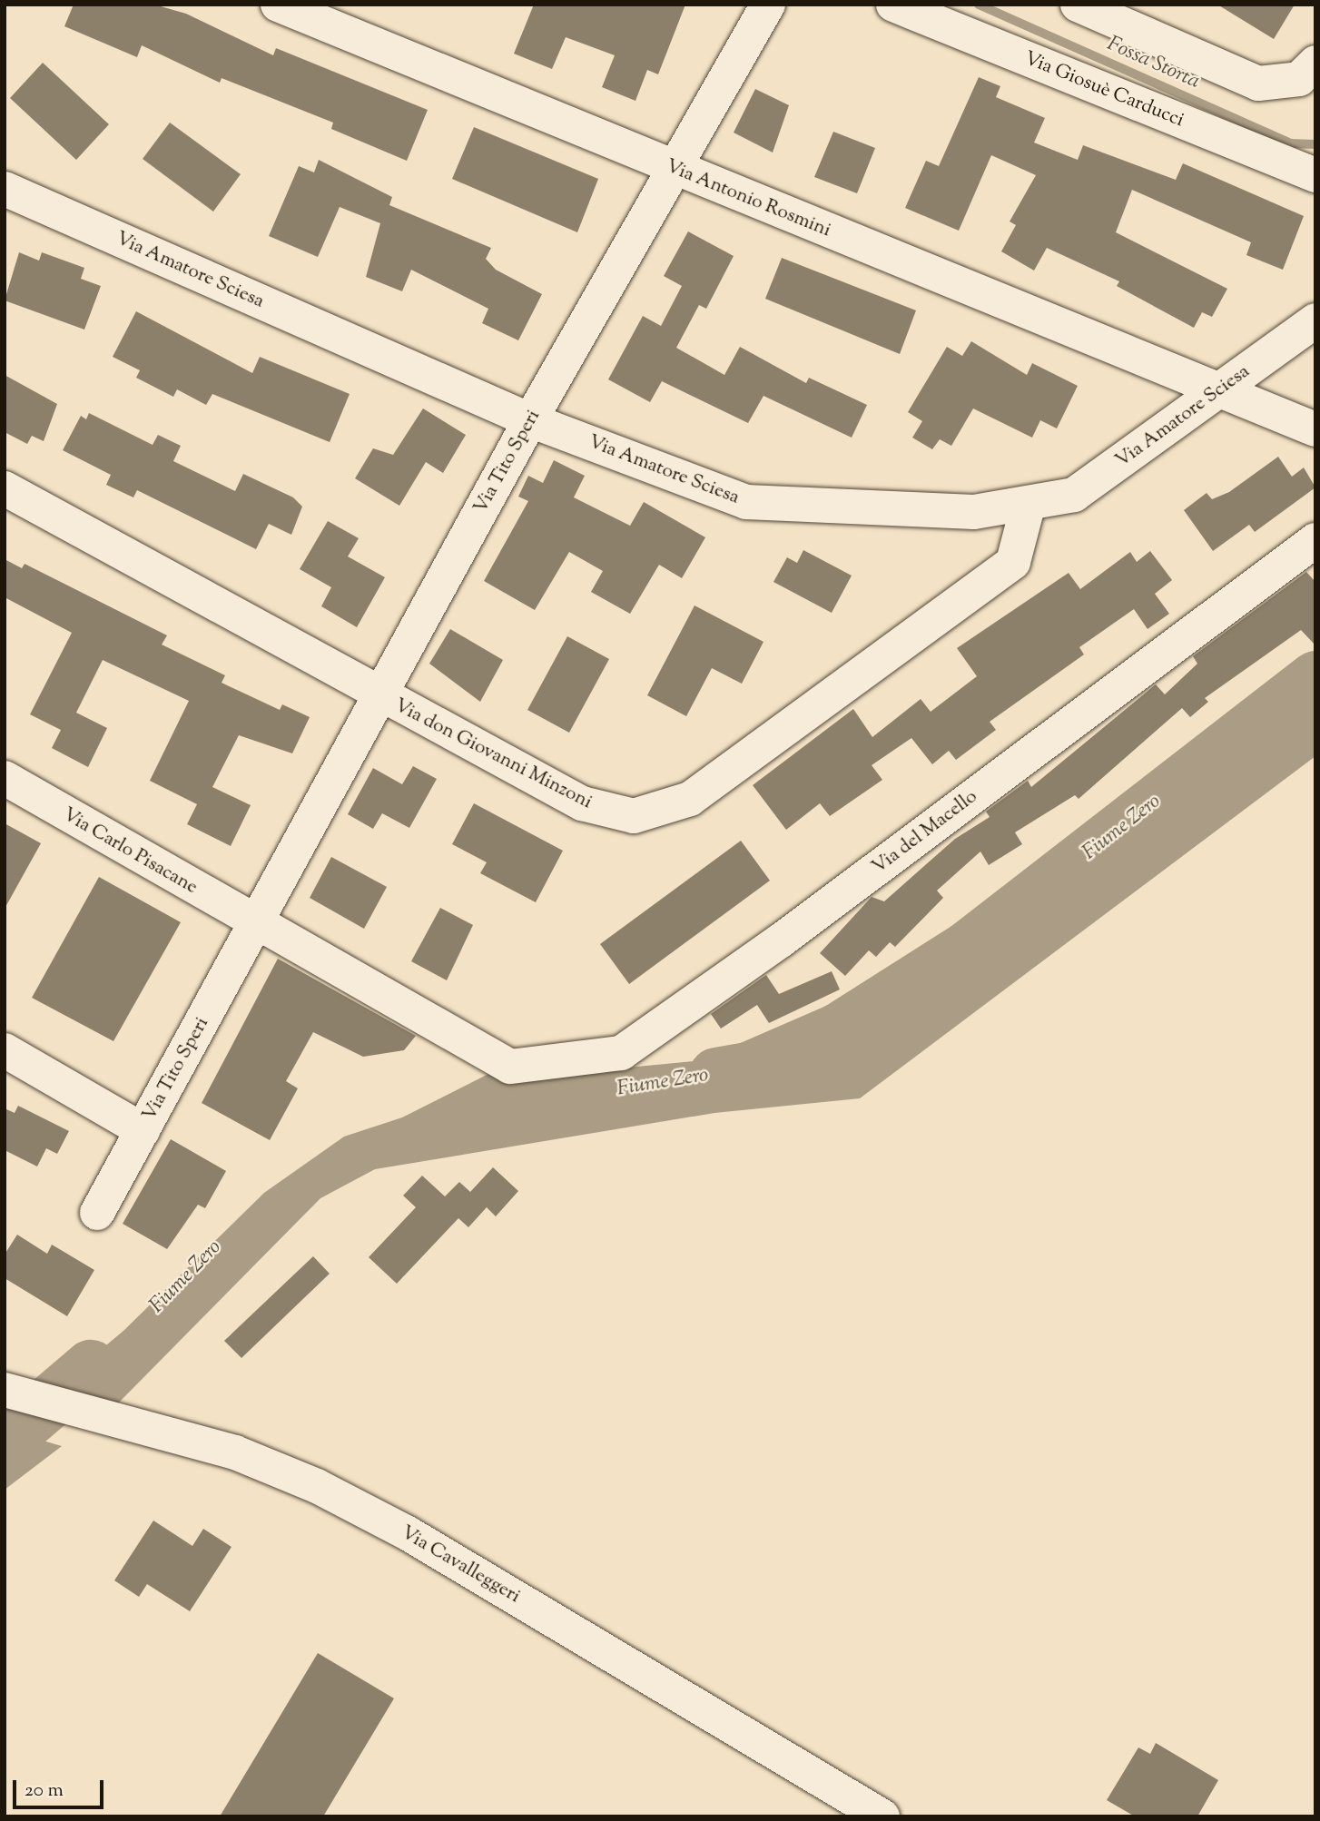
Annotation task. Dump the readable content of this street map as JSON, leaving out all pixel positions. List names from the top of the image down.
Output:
{
  "streets": {
    "street": [
      "Via Giosuè Carducci",
      "Via Antonio Rosmini",
      "Via Amatore Sciesa",
      "Via Tito Speri",
      "Via don Giovanni Minzoni",
      "Via del Macello",
      "Via Carlo Pisacane",
      "Via Cavalleggeri"
    ]
  },
  "crossings": [
    ["Via Antonio Rosmini", "Via Amatore Sciesa"],
    ["Via Antonio Rosmini", "Via Tito Speri"],
    ["Via Amatore Sciesa", "Via Tito Speri"],
    ["Via Amatore Sciesa", "Via don Giovanni Minzoni"],
    ["Via Tito Speri", "Via don Giovanni Minzoni"],
    ["Via Tito Speri", "Via del Macello"],
    ["Via Tito Speri", "Via Carlo Pisacane"],
    ["Via del Macello", "Via Carlo Pisacane"]
  ],
  "water": ["Fossa Storta", "Fiume Zero"],
  "scale_bar": "20 m"
}
